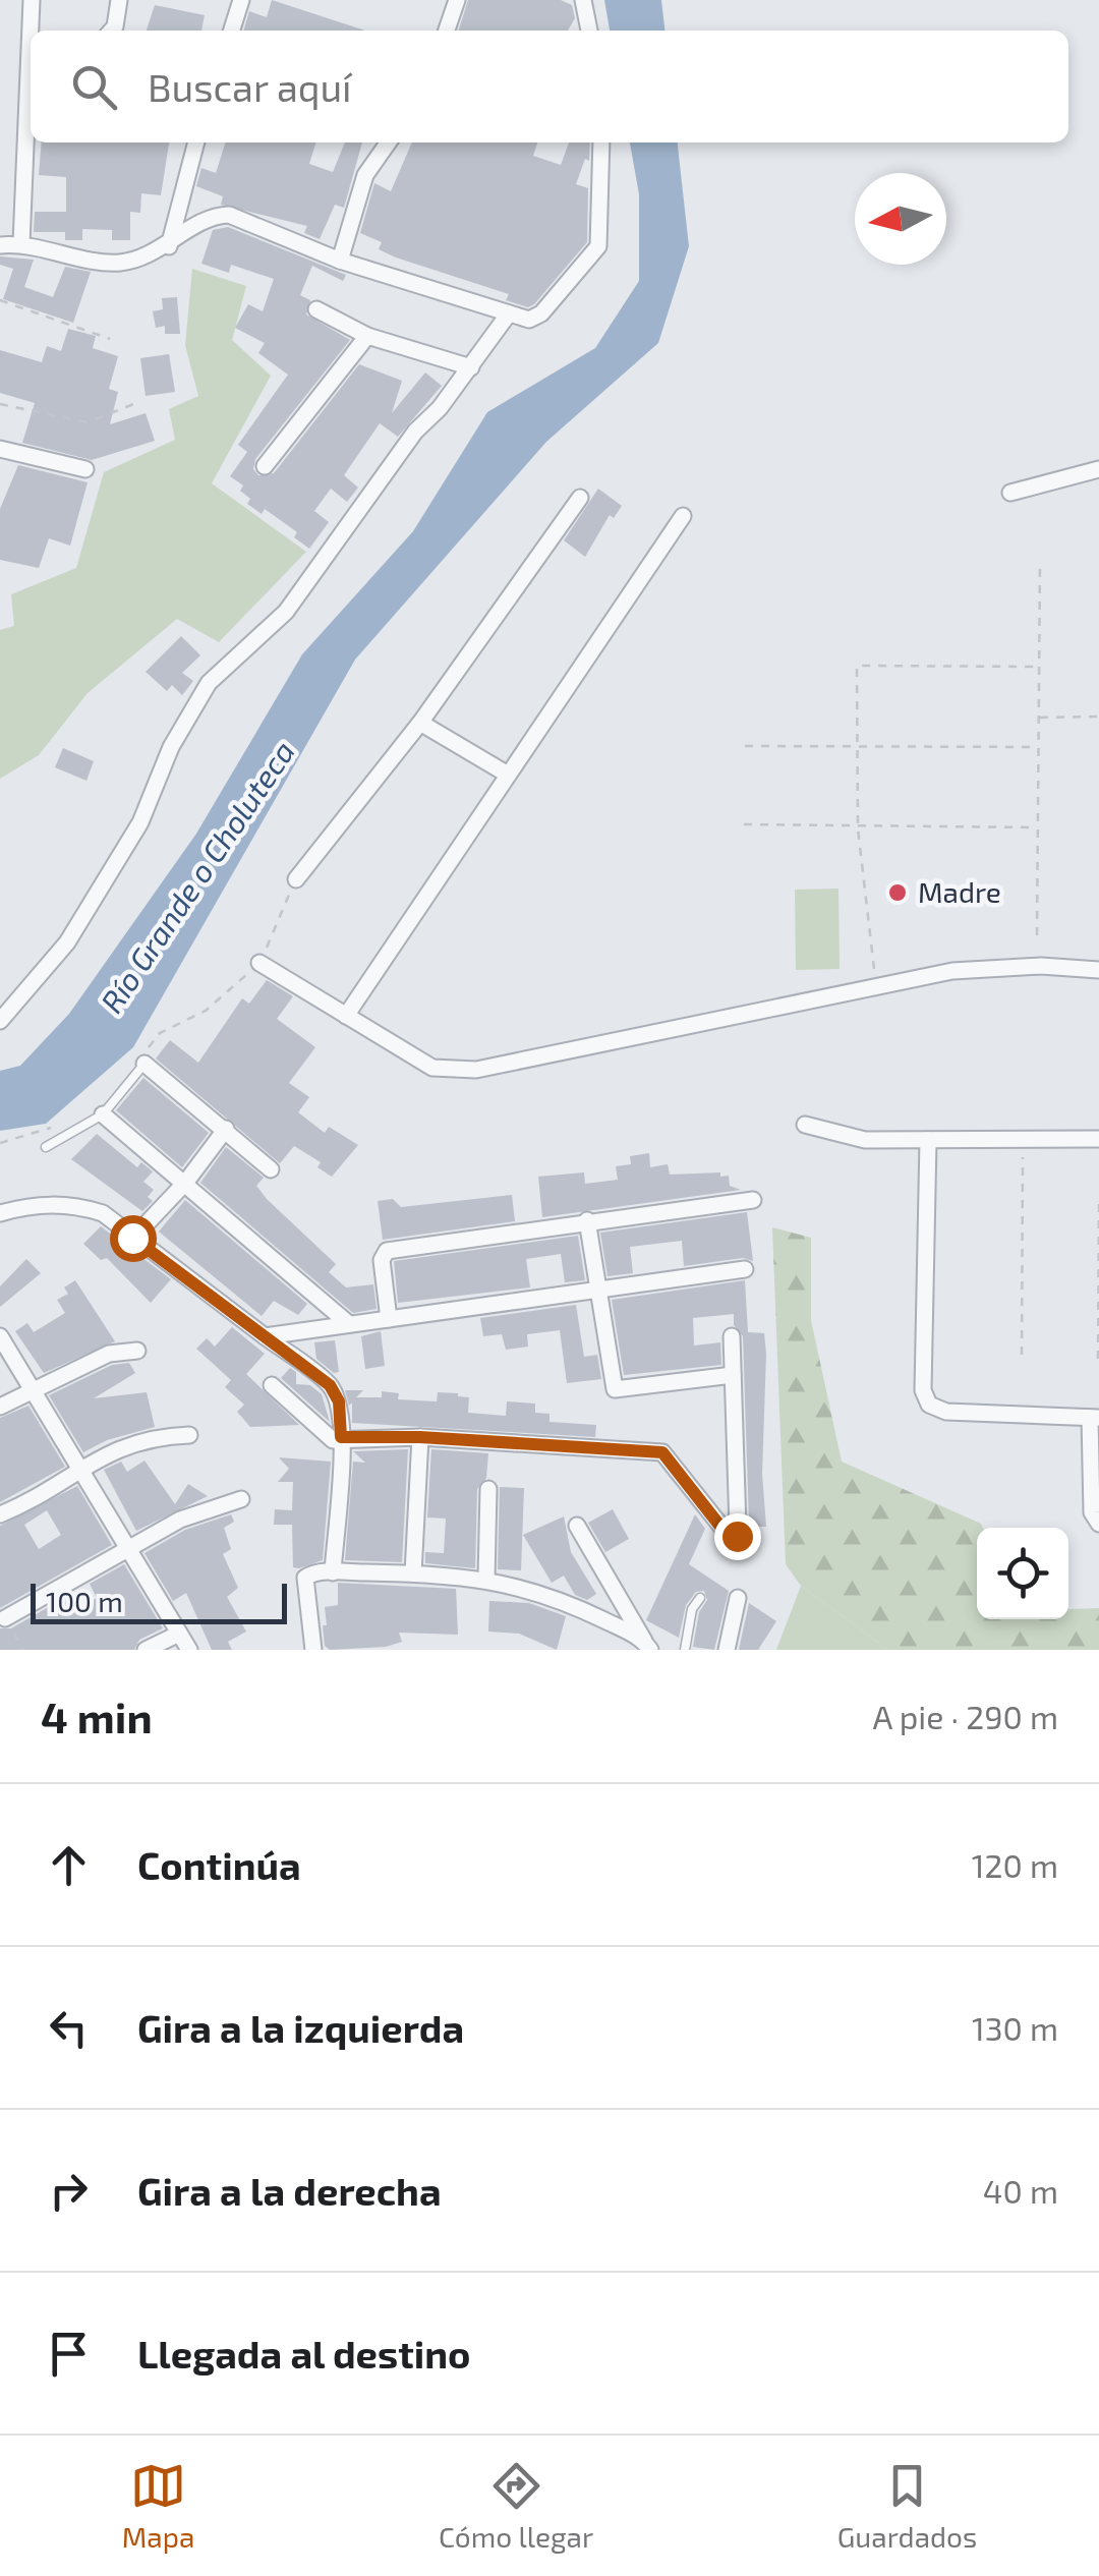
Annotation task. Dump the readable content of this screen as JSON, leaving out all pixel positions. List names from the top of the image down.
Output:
{
  "water": ["Río Grande o Choluteca"],
  "places": ["Madre"],
  "scale_bar": "100 m",
  "north": "left",
  "page": {
    "search": "Buscar aquí",
    "scale": "100 m",
    "heading": ["4 min", "A pie · 290 m"],
    "list": [
      ["Continúa", "120 m"],
      ["Gira a la izquierda", "130 m"],
      ["Gira a la derecha", "40 m"],
      "Llegada al destino"
    ],
    "nav": ["Mapa", "Cómo llegar", "Guardados"]
  }
}
